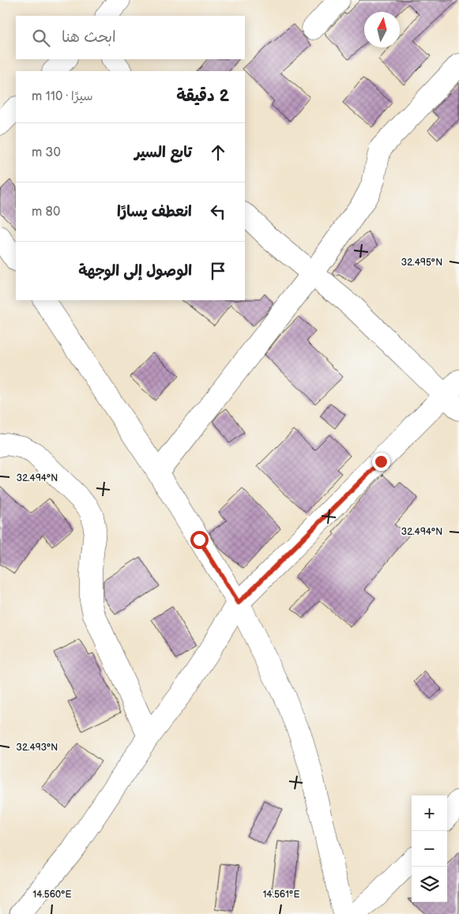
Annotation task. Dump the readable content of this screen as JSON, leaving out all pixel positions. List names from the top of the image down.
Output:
{
  "north": "top",
  "page": {
    "search": "ابحث هنا",
    "heading": ["2 دقيقة", "سيرًا · 110 m"],
    "list": [
      ["تابع السير", "30 m"],
      ["انعطف يسارًا", "80 m"],
      "الوصول إلى الوجهة"
    ],
    "map_buttons": ["+", "−"]
  },
  "coordinates": [
    "32.495°N",
    "32.494°N",
    "32.493°N",
    "14.560°E",
    "14.561°E"
  ]
}
